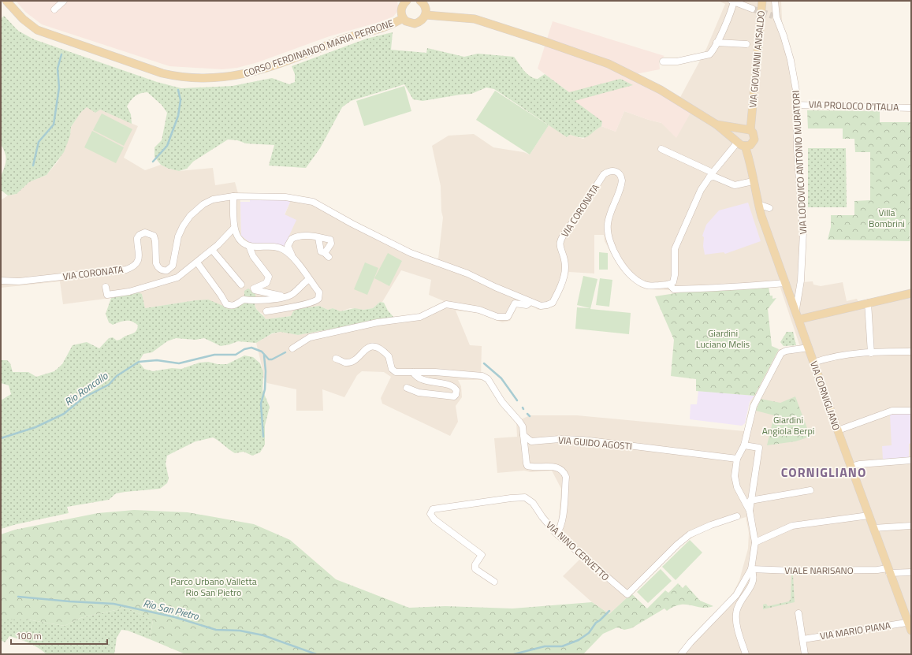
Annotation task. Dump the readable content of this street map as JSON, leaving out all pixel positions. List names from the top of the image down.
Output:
{
  "streets": {
    "main road": ["CORSO FERDINANDO MARIA PERRONE", "VIA GIOVANNI ANSALDO", "VIA CORNIGLIANO"],
    "street": [
      "VIA PROLOCO D'ITALIA",
      "VIA LODOVICO ANTONIO MURATORI",
      "VIA CORONATA",
      "VIA GUIDO AGOSTI",
      "VIA NINO CERVETTO",
      "VIALE NARISANO",
      "VIA MARIO PIANA"
    ]
  },
  "crossings": [
    ["VIA GIOVANNI ANSALDO", "VIA CORNIGLIANO"],
    ["VIA PROLOCO D'ITALIA", "VIA LODOVICO ANTONIO MURATORI"],
    ["VIA LODOVICO ANTONIO MURATORI", "VIA CORNIGLIANO"],
    ["VIA CORNIGLIANO", "VIALE NARISANO"],
    ["VIA CORNIGLIANO", "VIA MARIO PIANA"]
  ],
  "districts": ["CORNIGLIANO"],
  "water": ["Rio Roncallo", "Rio San Pietro"],
  "parks": [
    "Villa Bombrini",
    "Giardini Luciano Melis",
    "Giardini Angiola Berpi",
    "Parco Urbano Valletta Rio San Pietro"
  ],
  "scale_bar": "100 m"
}
